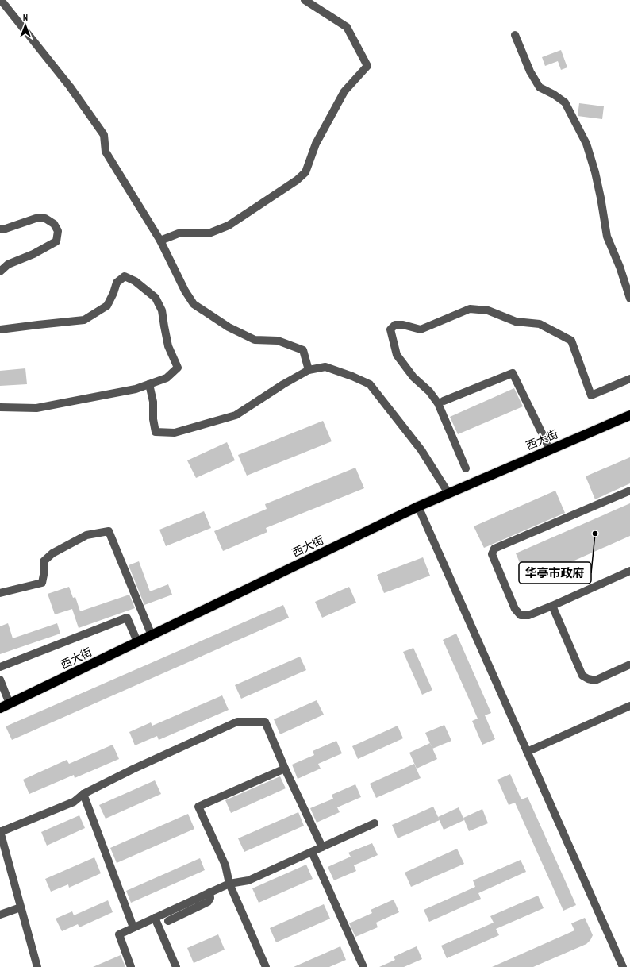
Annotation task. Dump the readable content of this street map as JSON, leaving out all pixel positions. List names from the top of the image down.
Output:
{
  "streets": {
    "highway": ["西大街"]
  },
  "places": ["华亭市政府"],
  "north": "top"
}
